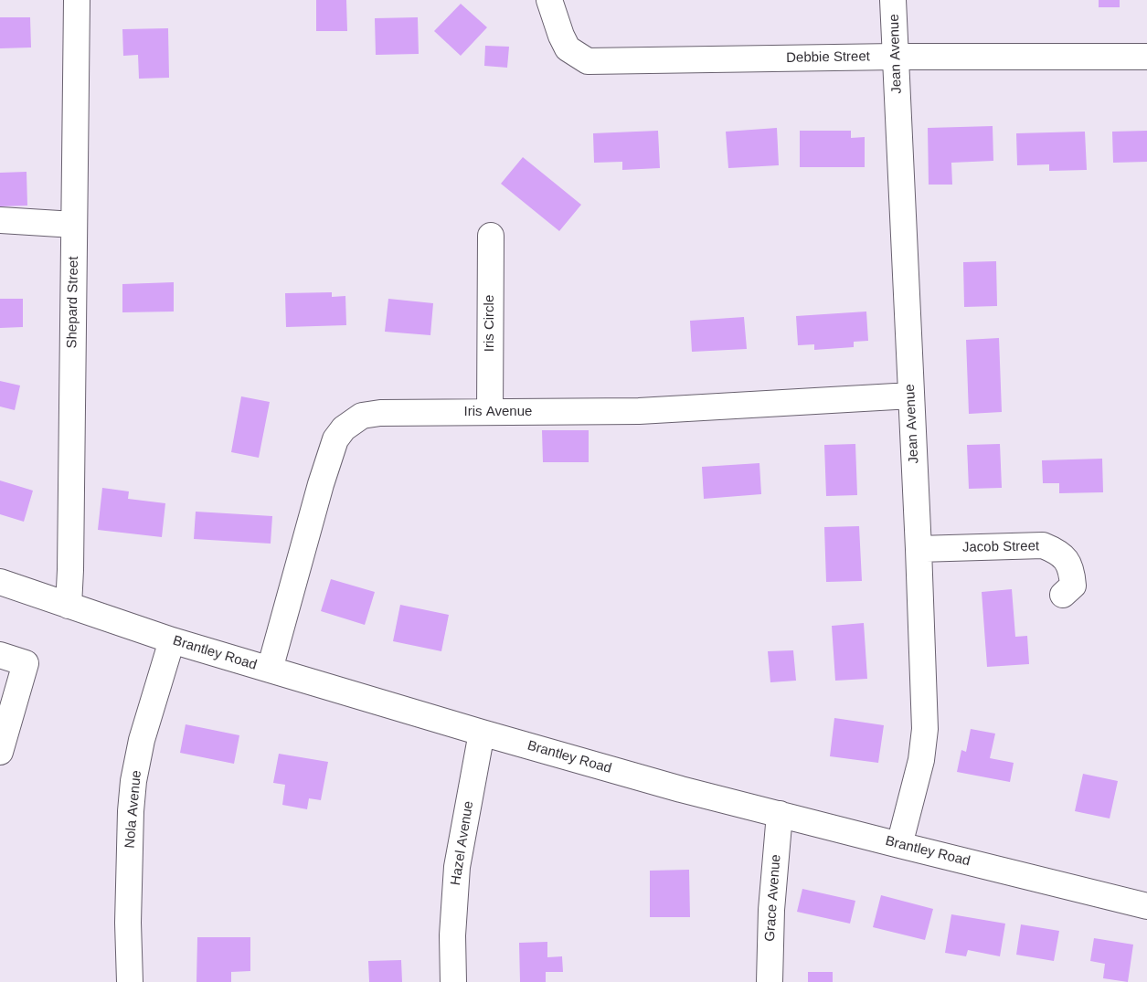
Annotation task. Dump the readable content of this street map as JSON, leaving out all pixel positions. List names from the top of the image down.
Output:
{
  "streets": {
    "street": [
      "Jean Avenue",
      "Debbie Street",
      "Shepard Street",
      "Iris Circle",
      "Iris Avenue",
      "Jacob Street",
      "Brantley Road",
      "Nola Avenue",
      "Hazel Avenue",
      "Grace Avenue"
    ]
  },
  "crossings": [
    ["Jean Avenue", "Debbie Street"],
    ["Jean Avenue", "Iris Avenue"],
    ["Jean Avenue", "Jacob Street"],
    ["Jean Avenue", "Brantley Road"],
    ["Shepard Street", "Brantley Road"],
    ["Iris Circle", "Iris Avenue"],
    ["Iris Avenue", "Brantley Road"],
    ["Brantley Road", "Nola Avenue"],
    ["Brantley Road", "Hazel Avenue"],
    ["Brantley Road", "Grace Avenue"]
  ]
}
